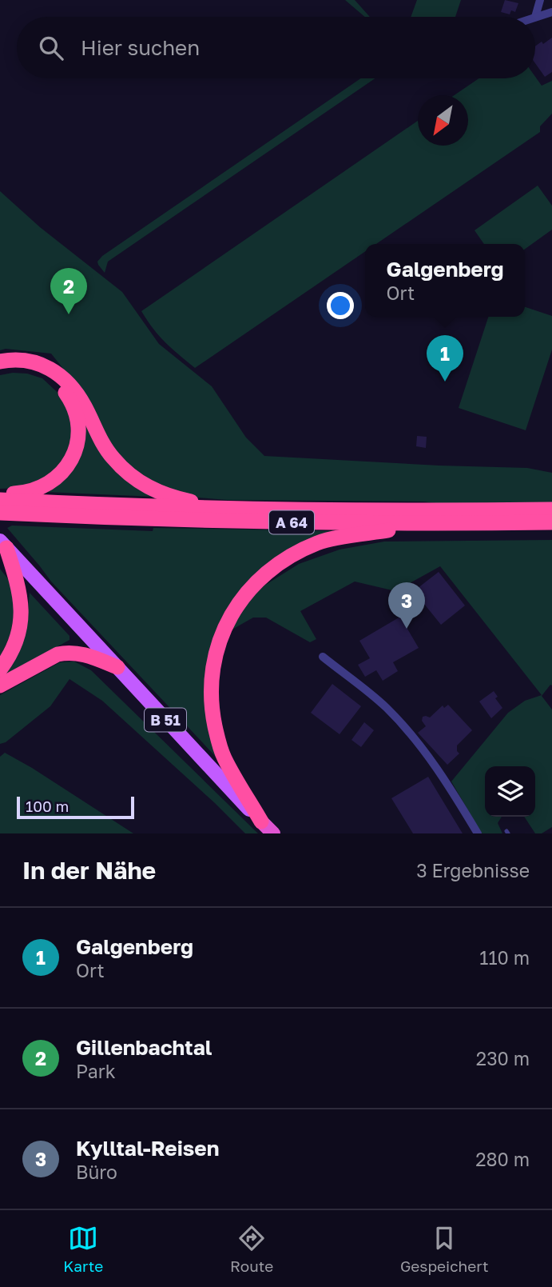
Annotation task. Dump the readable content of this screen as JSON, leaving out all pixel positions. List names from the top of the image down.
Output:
{
  "streets": {
    "highway": ["A 64", "B 51"]
  },
  "scale_bar": "100 m",
  "north": "bottom left",
  "page": {
    "search": "Hier suchen",
    "popup": ["Galgenberg", "Ort"],
    "pins": ["2", "1", "3"],
    "scale": "100 m",
    "heading": ["In der Nähe", "3 Ergebnisse"],
    "list": [
      {
        "mark": "1",
        "name": "Galgenberg",
        "note": "Ort",
        "value": "110 m"
      },
      {
        "mark": "2",
        "name": "Gillenbachtal",
        "note": "Park",
        "value": "230 m"
      },
      {
        "mark": "3",
        "name": "Kylltal-Reisen",
        "note": "Büro",
        "value": "280 m"
      }
    ],
    "nav": ["Karte", "Route", "Gespeichert"]
  }
}
